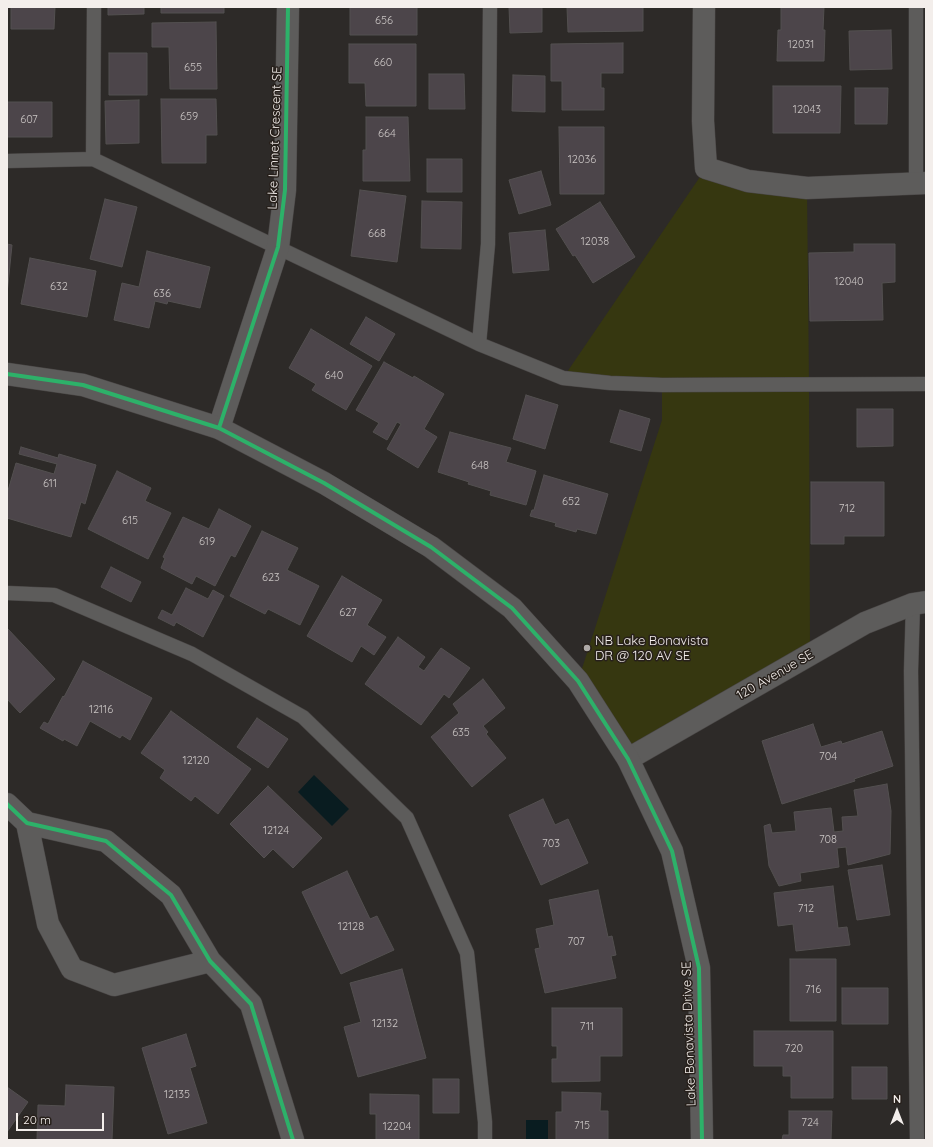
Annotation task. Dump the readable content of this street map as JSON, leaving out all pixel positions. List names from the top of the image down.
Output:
{
  "streets": {
    "street": ["Lake Linnet Crescent SE", "120 Avenue SE", "Lake Bonavista Drive SE"]
  },
  "crossings": [
    ["Lake Linnet Crescent SE", "Lake Bonavista Drive SE"],
    ["120 Avenue SE", "Lake Bonavista Drive SE"]
  ],
  "places": ["NB Lake Bonavista DR @ 120 AV SE"],
  "house_numbers": [
    "656",
    "12031",
    "660",
    "655",
    "12043",
    "659",
    "607",
    "664",
    "12036",
    "668",
    "12038",
    "12040",
    "632",
    "636",
    "640",
    "648",
    "611",
    "652",
    "712",
    "615",
    "619",
    "623",
    "627",
    "12116",
    "635",
    "704",
    "12120",
    "12124",
    "708",
    "703",
    "712",
    "12128",
    "707",
    "716",
    "12132",
    "711",
    "720",
    "12135",
    "724",
    "715",
    "12204"
  ],
  "scale_bar": "20 m",
  "north": "top"
}
